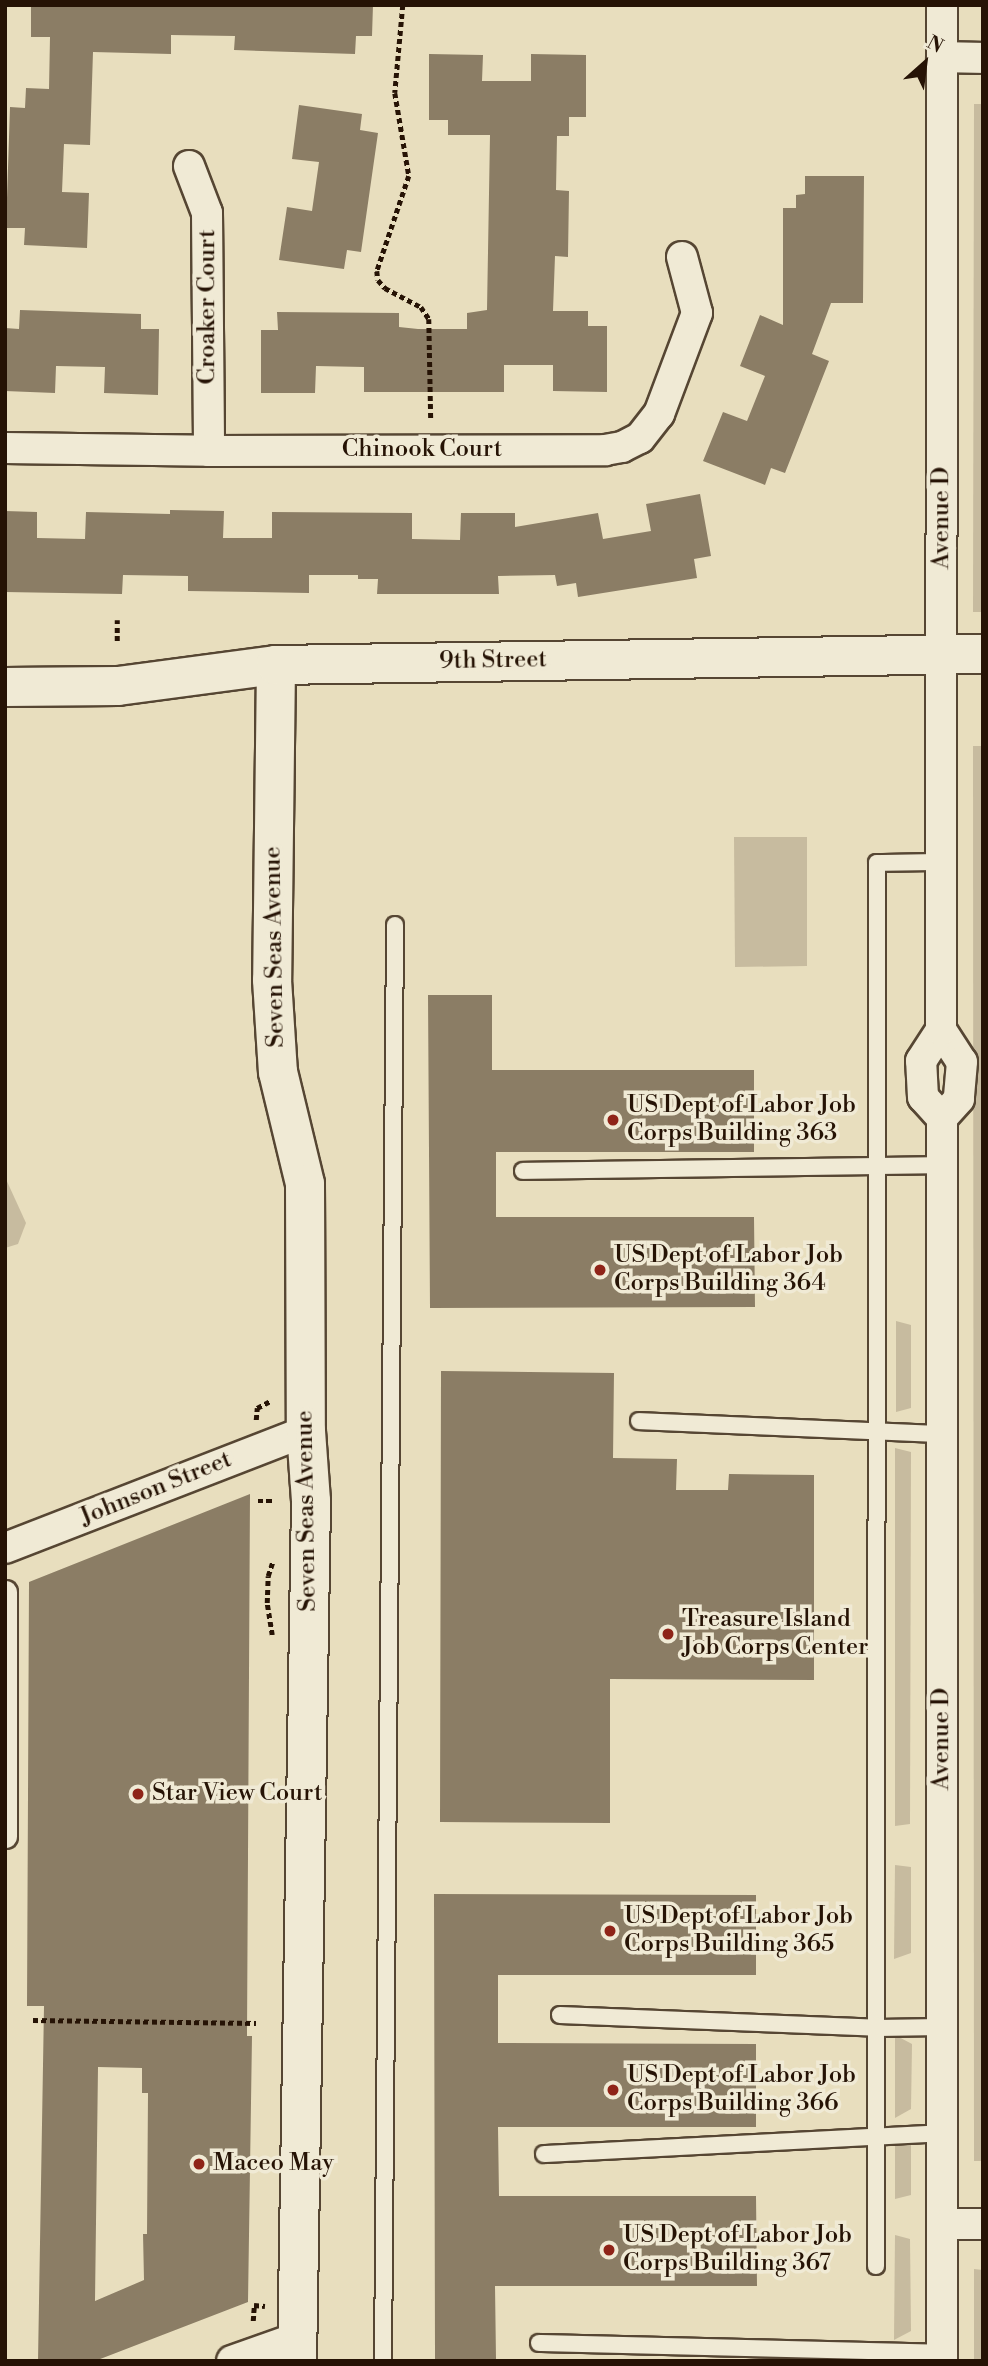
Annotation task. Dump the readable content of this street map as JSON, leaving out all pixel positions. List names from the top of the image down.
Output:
{
  "streets": {
    "street": [
      "Croaker Court",
      "Chinook Court",
      "Avenue D",
      "9th Street",
      "Seven Seas Avenue",
      "Johnson Street"
    ]
  },
  "crossings": [
    ["Croaker Court", "Chinook Court"],
    ["Avenue D", "9th Street"],
    ["9th Street", "Seven Seas Avenue"],
    ["Seven Seas Avenue", "Johnson Street"]
  ],
  "places": [
    "US Dept of Labor Job Corps Building 363",
    "US Dept of Labor Job Corps Building 364",
    "Treasure Island Job Corps Center",
    "Star View Court",
    "US Dept of Labor Job Corps Building 365",
    "US Dept of Labor Job Corps Building 366",
    "Maceo May",
    "US Dept of Labor Job Corps Building 367"
  ],
  "north": "top right"
}
